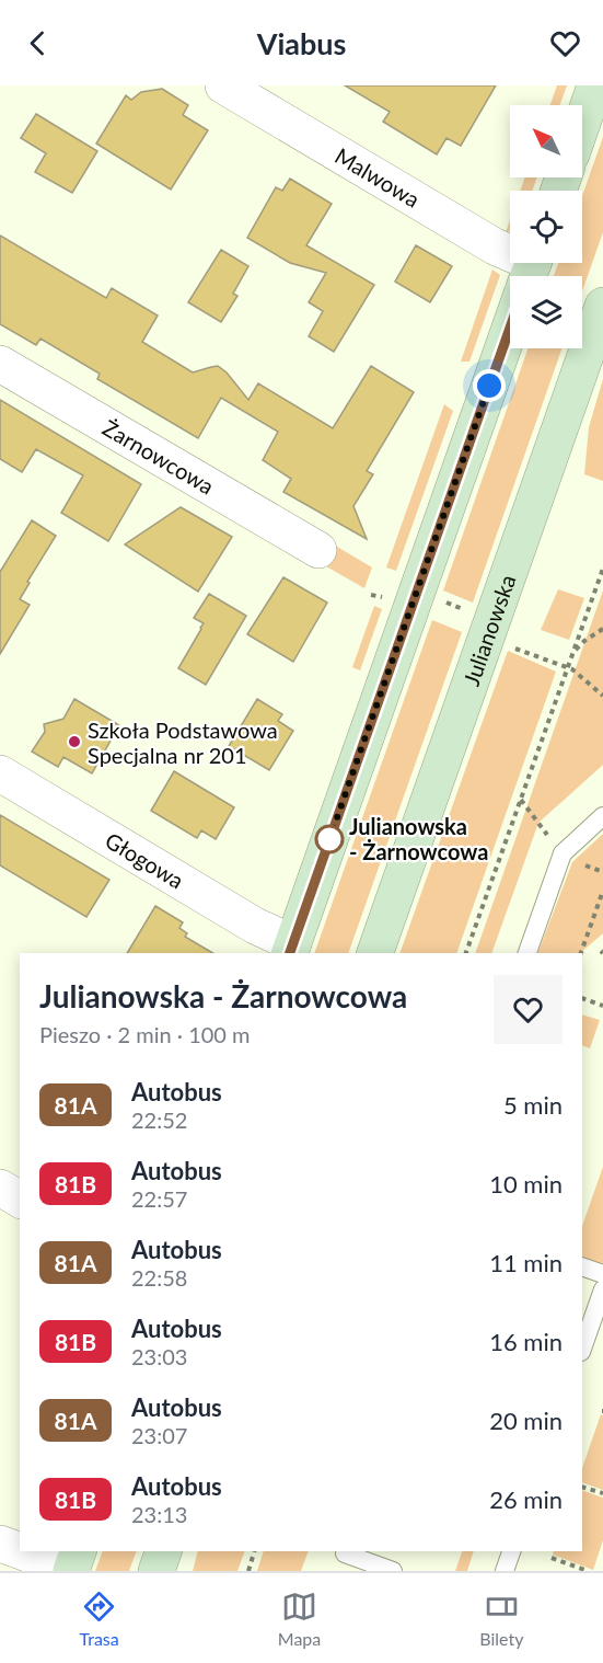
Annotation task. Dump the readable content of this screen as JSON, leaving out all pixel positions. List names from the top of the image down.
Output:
{
  "streets": {
    "main road": ["Julianowska"],
    "street": ["Malwowa", "Żarnowcowa", "Głogowa"]
  },
  "places": ["Szkoła Podstawowa Specjalna nr 201", "Julianowska - Żarnowcowa"],
  "lines": ["bus line 81A"],
  "north": "top left",
  "page": {
    "header": "Viabus",
    "heading": ["Julianowska - Żarnowcowa", "Pieszo · 2 min · 100 m"],
    "list": [
      {
        "mark": "81A",
        "name": "Autobus",
        "note": "22:52",
        "value": "5 min"
      },
      {
        "mark": "81B",
        "name": "Autobus",
        "note": "22:57",
        "value": "10 min"
      },
      {
        "mark": "81A",
        "name": "Autobus",
        "note": "22:58",
        "value": "11 min"
      },
      {
        "mark": "81B",
        "name": "Autobus",
        "note": "23:03",
        "value": "16 min"
      },
      {
        "mark": "81A",
        "name": "Autobus",
        "note": "23:07",
        "value": "20 min"
      },
      {
        "mark": "81B",
        "name": "Autobus",
        "note": "23:13",
        "value": "26 min"
      }
    ],
    "tabs": ["Trasa", "Mapa", "Bilety"]
  }
}
